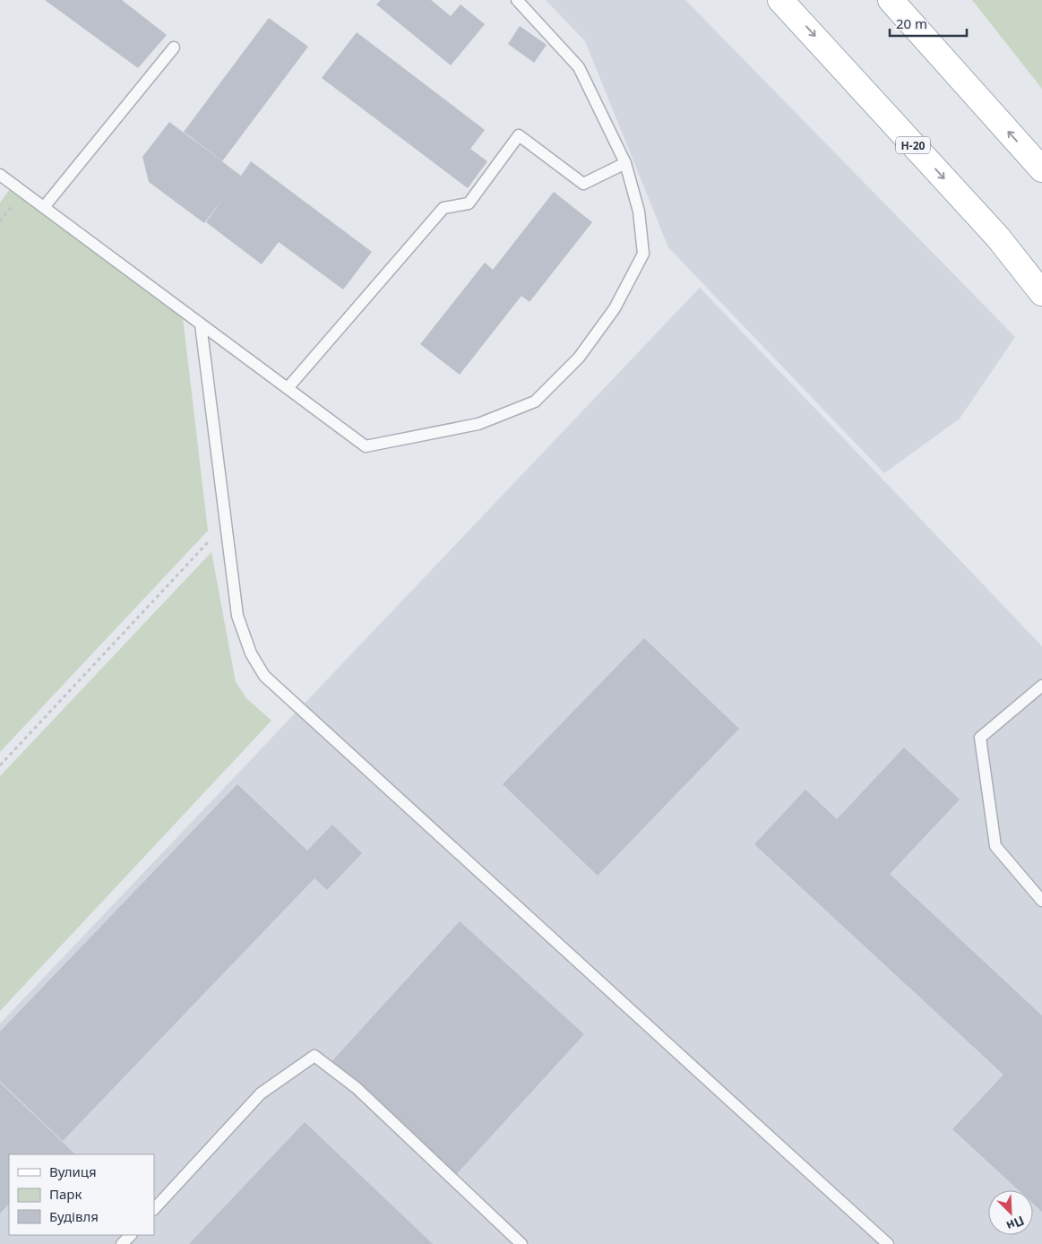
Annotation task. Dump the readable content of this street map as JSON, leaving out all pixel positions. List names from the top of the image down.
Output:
{
  "streets": {
    "main road": ["Н-20"]
  },
  "legend": ["Вулиця", "Парк", "Будівля"],
  "scale_bar": "20 m",
  "north": "bottom right"
}
